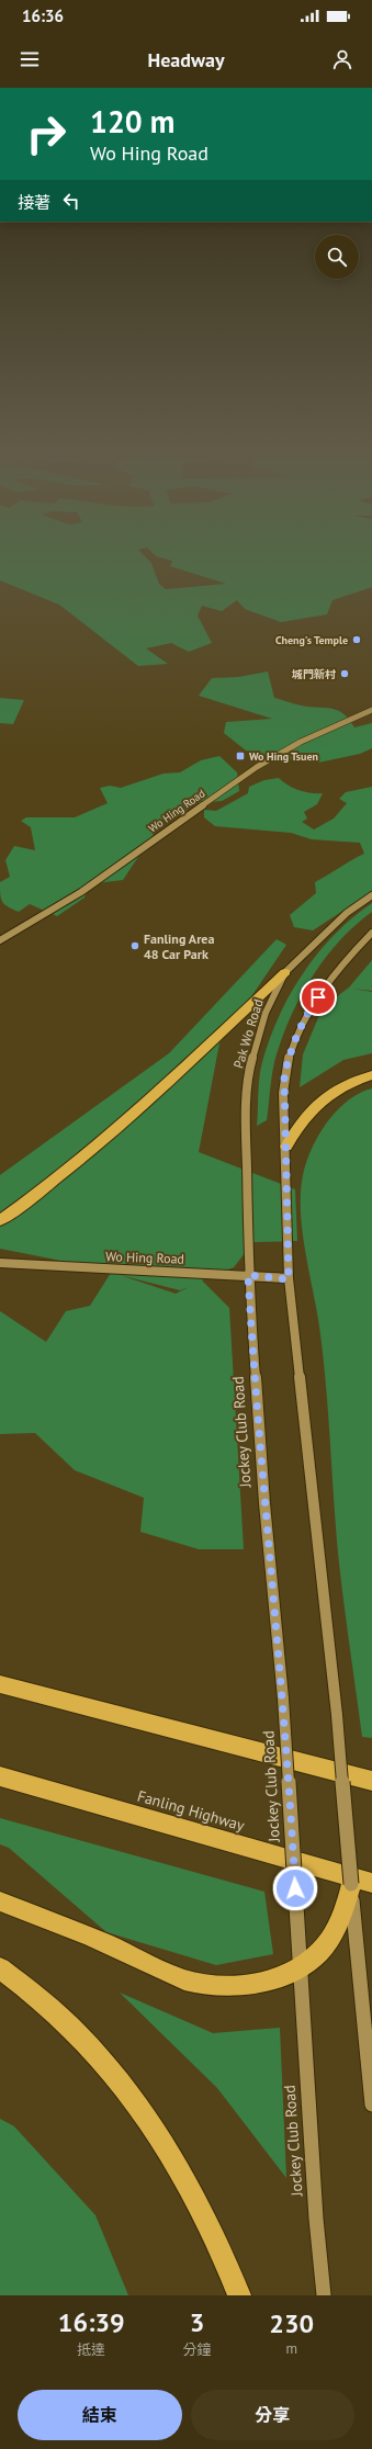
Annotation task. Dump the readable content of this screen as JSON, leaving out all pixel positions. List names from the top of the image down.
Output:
{
  "streets": {
    "highway": ["Fanling Highway"],
    "main road": ["Wo Hing Road", "Pak Wo Road", "Jockey Club Road"]
  },
  "crossings": [
    ["Wo Hing Road", "Pak Wo Road"],
    ["Wo Hing Road", "Jockey Club Road"],
    ["Pak Wo Road", "Jockey Club Road"]
  ],
  "places": {
    "other": ["Cheng's Temple", "城門新村", "Fanling Area 48 Car Park"],
    "transit": ["Wo Hing Tsuen"]
  },
  "page": {
    "status": "16:36",
    "header": "Headway",
    "turn": ["120 m", "Wo Hing Road"],
    "then": "接著",
    "eta": [
      "16:39",
      "抵達",
      "3",
      "分鐘",
      "230",
      "m"
    ],
    "buttons": ["結束", "分享"]
  }
}
